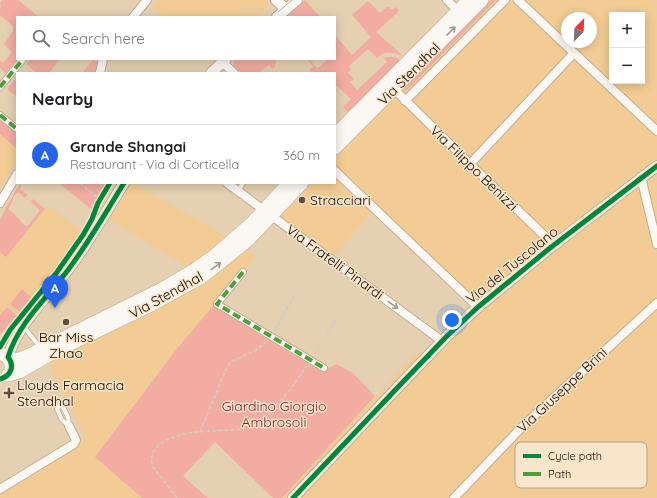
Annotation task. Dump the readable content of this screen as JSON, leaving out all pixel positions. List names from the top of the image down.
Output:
{
  "streets": {
    "main road": ["Via Stendhal"],
    "street": [
      "Via Filippo Benizzi",
      "Via Fratelli Pinardi",
      "Via del Tuscolano",
      "Via Giuseppe Brini"
    ]
  },
  "crossings": [
    ["Via Stendhal", "Via Filippo Benizzi"],
    ["Via Stendhal", "Via Fratelli Pinardi"],
    ["Via Filippo Benizzi", "Via del Tuscolano"],
    ["Via Fratelli Pinardi", "Via del Tuscolano"]
  ],
  "parks": ["Giardino Giorgio Ambrosoli"],
  "places": {
    "other": ["Stracciari", "Bar Miss Zhao"],
    "health": ["Lloyds Farmacia Stendhal"]
  },
  "legend": ["Cycle path", "Path"],
  "north": "top right",
  "page": {
    "map_buttons": ["+", "−"],
    "search": "Search here",
    "heading": "Nearby",
    "list": [
      {
        "mark": "A",
        "name": "Grande Shangai",
        "note": "Restaurant · Via di Corticella",
        "value": "360 m"
      }
    ],
    "pins": "A"
  }
}
